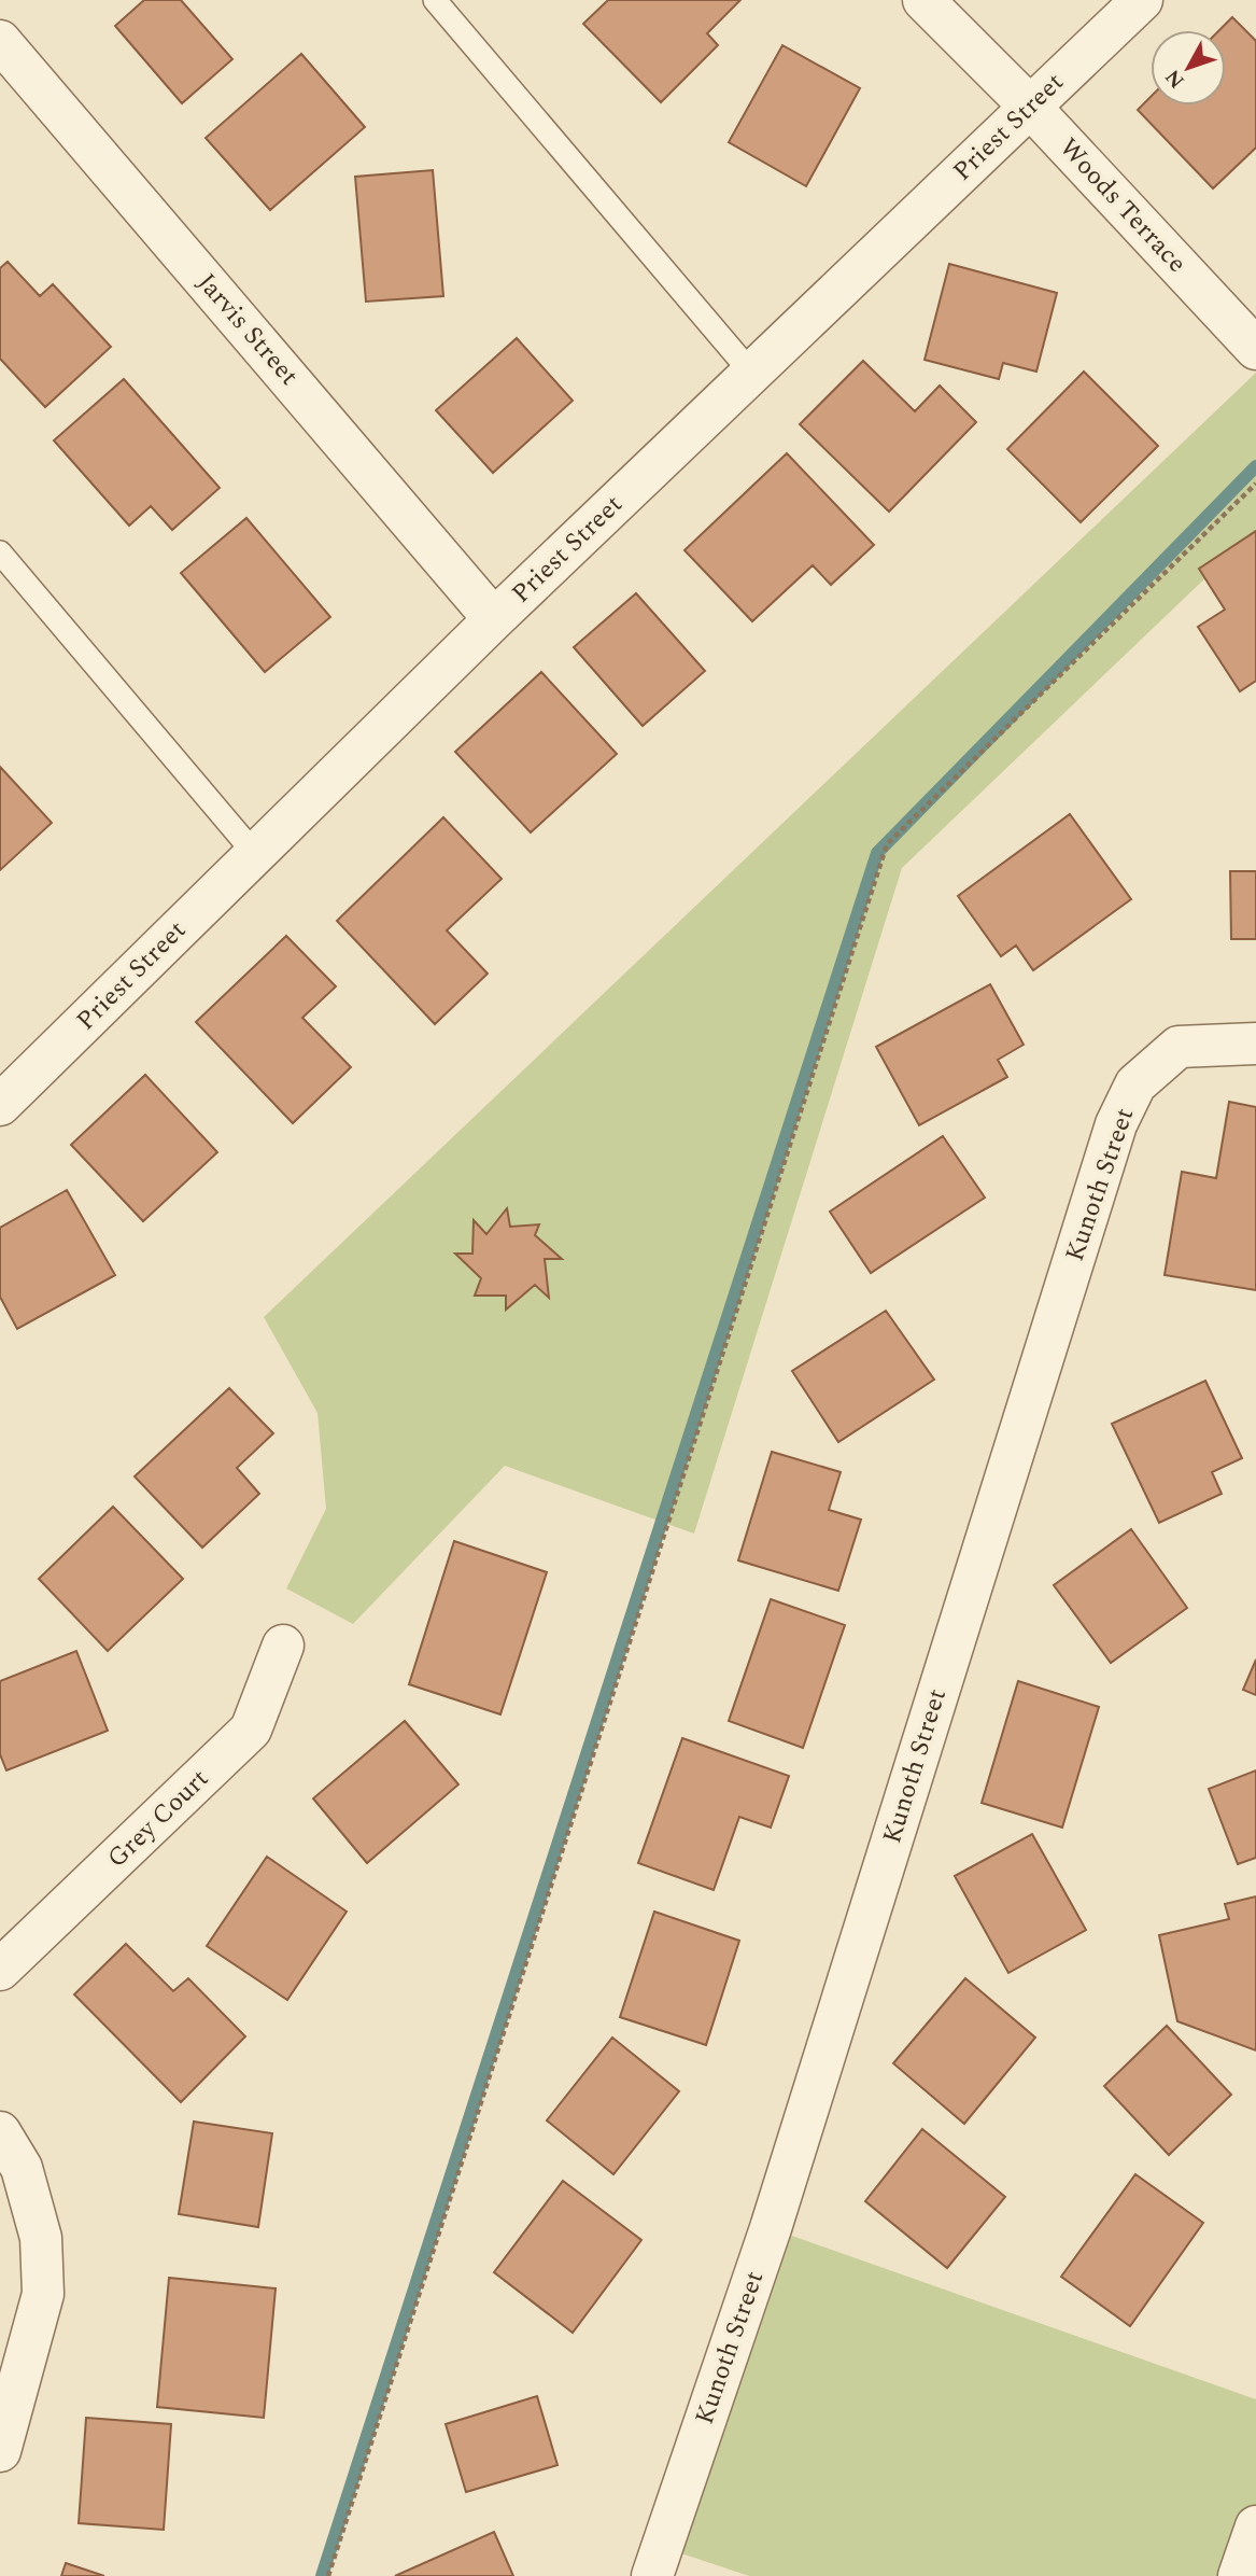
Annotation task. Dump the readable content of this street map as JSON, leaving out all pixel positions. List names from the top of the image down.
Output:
{
  "streets": {
    "street": [
      "Priest Street",
      "Woods Terrace",
      "Jarvis Street",
      "Kunoth Street",
      "Grey Court"
    ]
  },
  "crossings": [
    ["Priest Street", "Woods Terrace"],
    ["Priest Street", "Jarvis Street"]
  ],
  "north": "bottom left"
}
